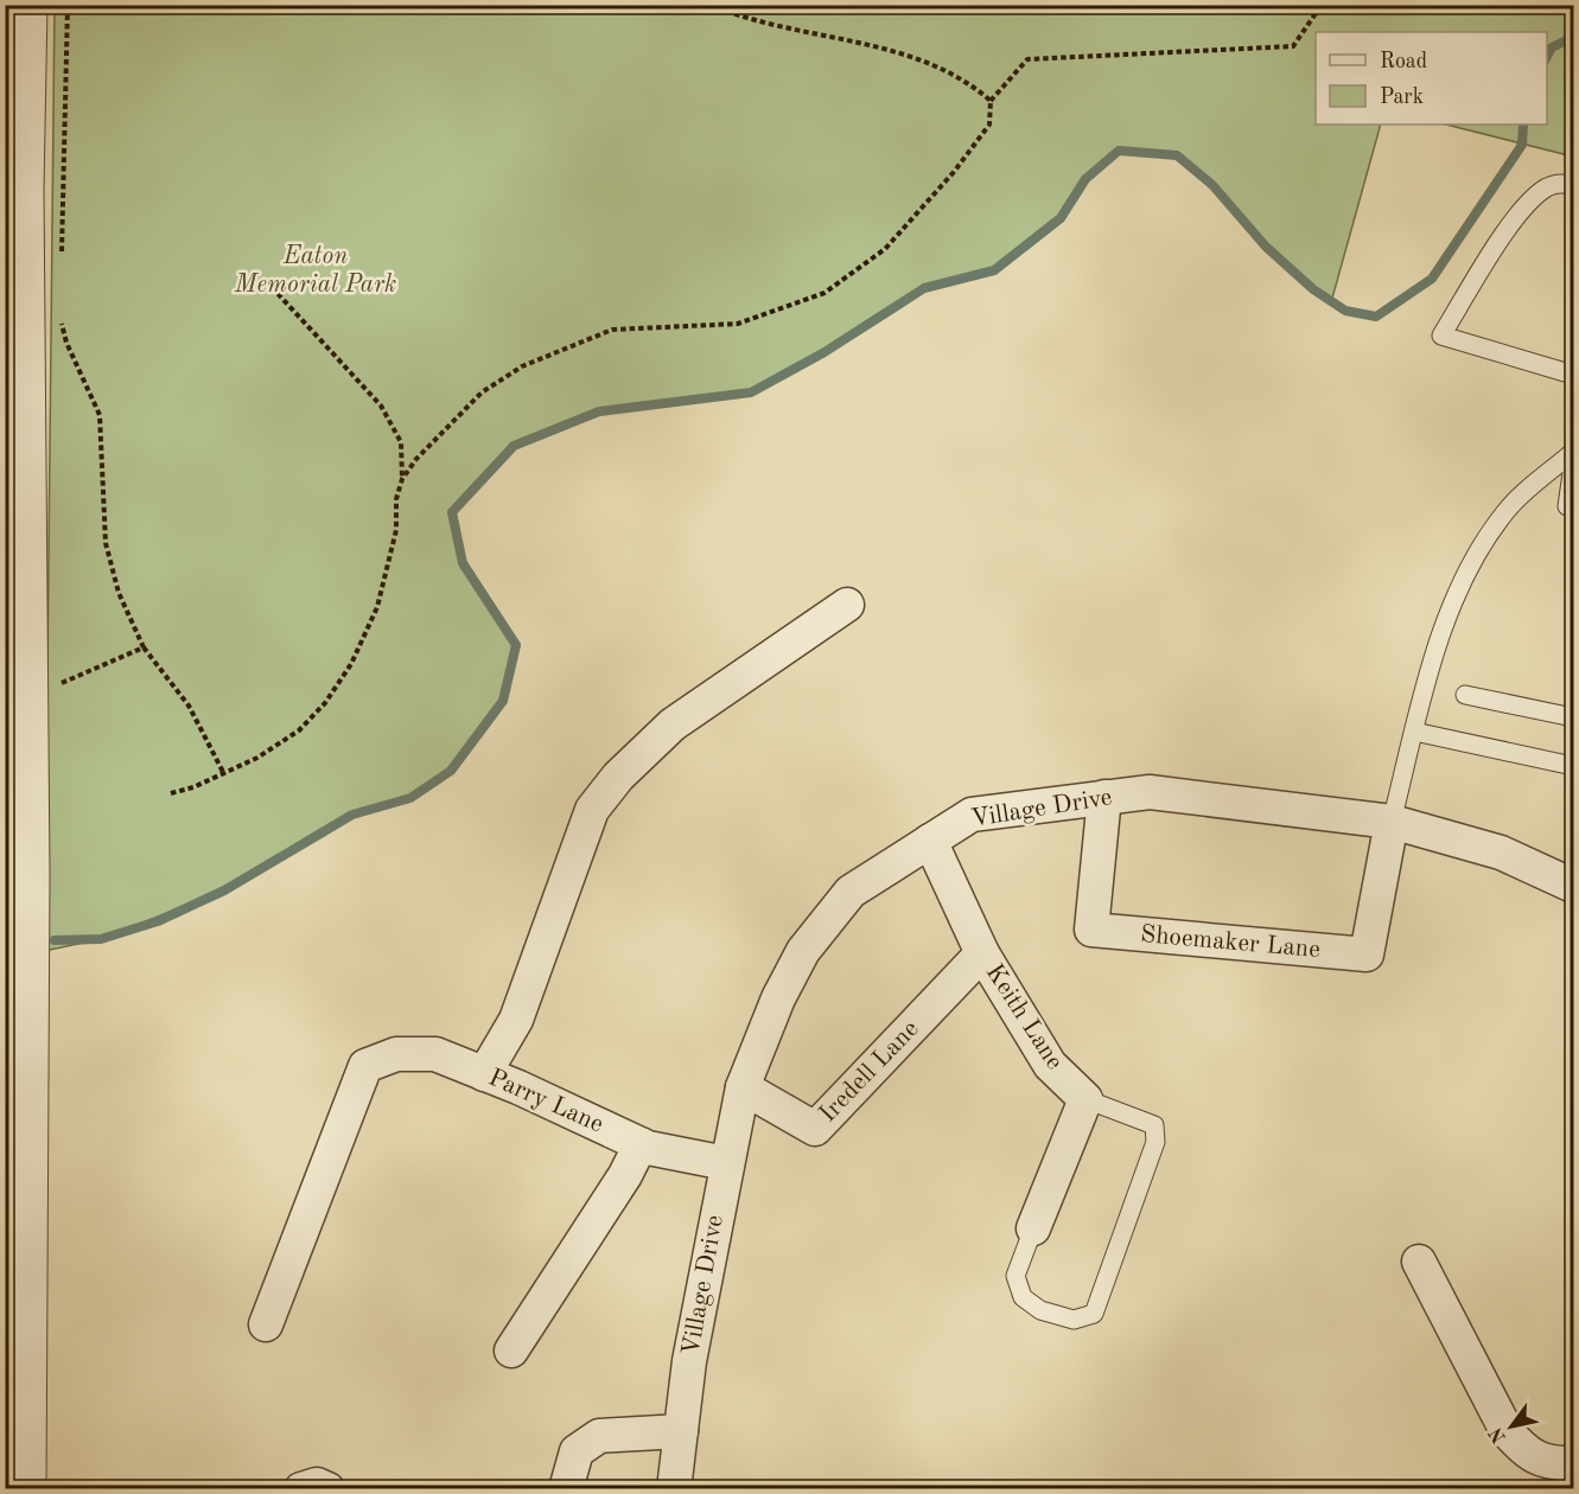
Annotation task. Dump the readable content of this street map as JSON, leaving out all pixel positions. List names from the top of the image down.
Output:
{
  "streets": {
    "street": [
      "Village Drive",
      "Shoemaker Lane",
      "Keith Lane",
      "Iredell Lane",
      "Parry Lane"
    ]
  },
  "crossings": [
    ["Village Drive", "Shoemaker Lane"],
    ["Village Drive", "Keith Lane"],
    ["Village Drive", "Iredell Lane"],
    ["Village Drive", "Parry Lane"],
    ["Keith Lane", "Iredell Lane"]
  ],
  "parks": ["Eaton Memorial Park"],
  "legend": ["Road", "Park"],
  "north": "bottom left"
}
